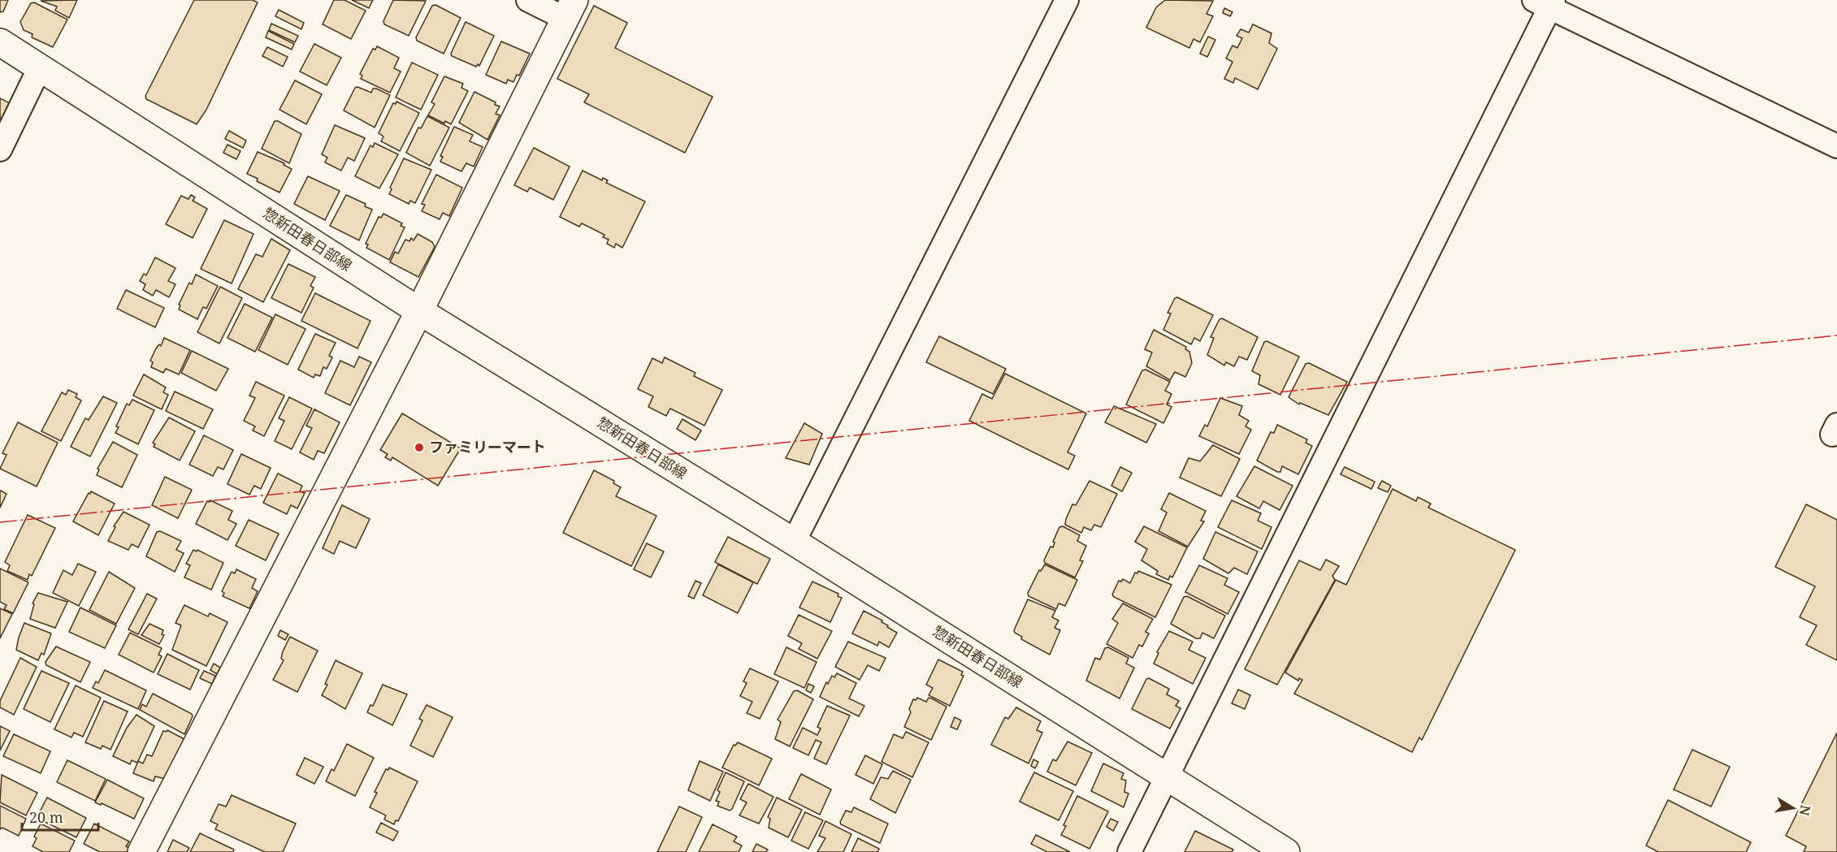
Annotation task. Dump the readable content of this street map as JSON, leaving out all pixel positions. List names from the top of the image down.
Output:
{
  "streets": {
    "main road": ["惣新田春日部線"]
  },
  "places": ["ファミリーマート"],
  "scale_bar": "20 m",
  "north": "right"
}
